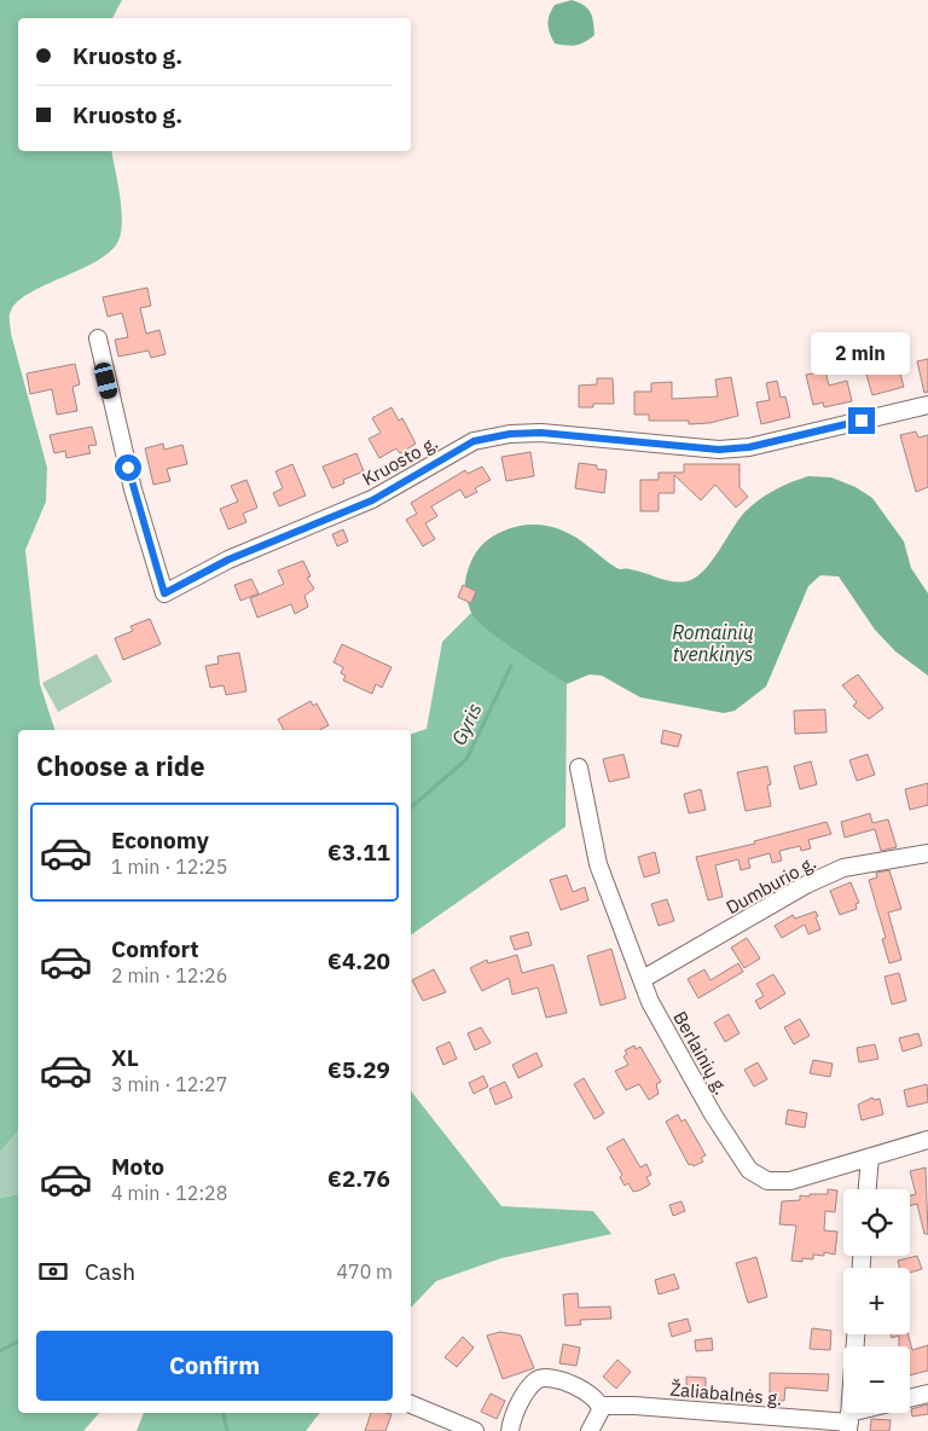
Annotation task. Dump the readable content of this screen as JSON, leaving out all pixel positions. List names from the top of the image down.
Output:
{
  "streets": {
    "street": [
      "Kruosto g.",
      "Dumburio g.",
      "Berlainių g.",
      "Žaliabalnės g."
    ]
  },
  "crossings": [
    ["Dumburio g.", "Berlainių g."]
  ],
  "water": ["Romainių tvenkinys", "Gyris"],
  "page": {
    "banner": ["Kruosto g.", "Kruosto g."],
    "bubble": "2 min",
    "heading": "Choose a ride",
    "list": [
      {
        "name": "Economy",
        "note": "1 min · 12:25",
        "value": "€3.11"
      },
      {
        "name": "Comfort",
        "note": "2 min · 12:26",
        "value": "€4.20"
      },
      {
        "name": "XL",
        "note": "3 min · 12:27",
        "value": "€5.29"
      },
      {
        "name": "Moto",
        "note": "4 min · 12:28",
        "value": "€2.76"
      }
    ],
    "map_buttons": ["+", "−"],
    "pay": ["Cash", "470 m"],
    "buttons": "Confirm"
  }
}
